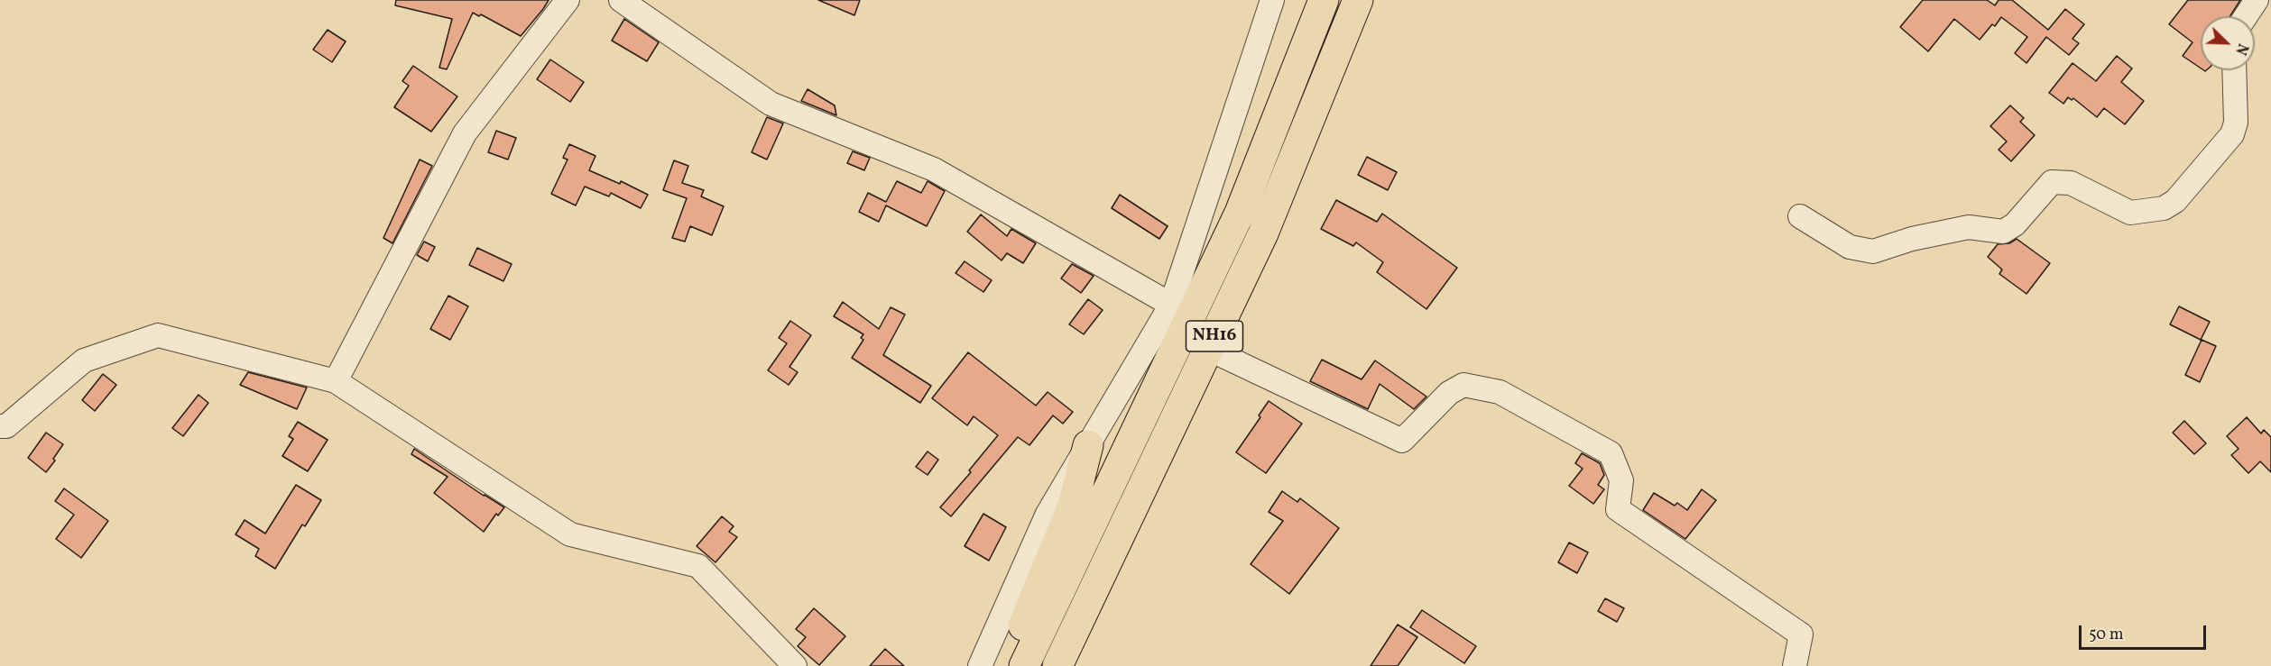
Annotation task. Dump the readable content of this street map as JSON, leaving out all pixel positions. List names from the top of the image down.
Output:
{
  "streets": {
    "highway": ["NH16"]
  },
  "scale_bar": "50 m",
  "north": "bottom right"
}
